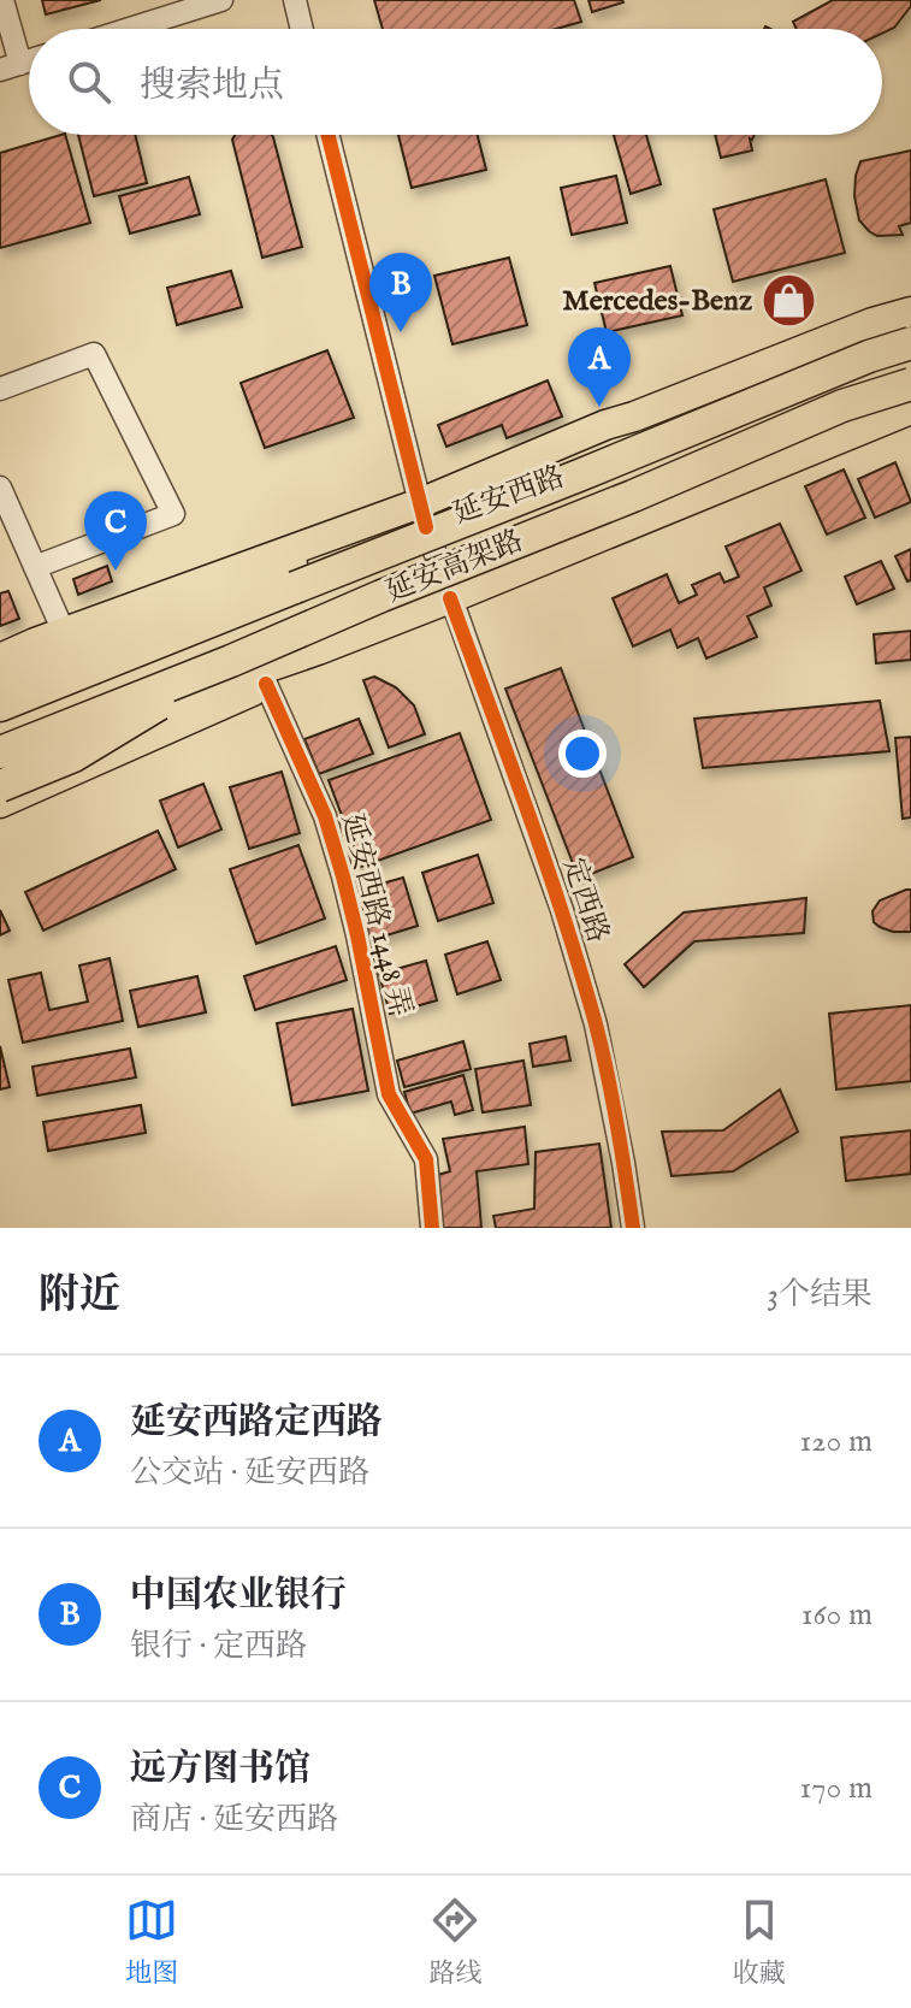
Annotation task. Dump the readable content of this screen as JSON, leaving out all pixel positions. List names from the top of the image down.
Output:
{
  "streets": {
    "highway": ["延安高架路"],
    "main road": ["延安西路"],
    "street": ["定西路", "延安西路 1448 弄"]
  },
  "crossings": [
    ["延安西路", "延安高架路"],
    ["延安西路", "定西路"]
  ],
  "places": {
    "shop": ["Mercedes-Benz"]
  },
  "page": {
    "search": "搜索地点",
    "pins": ["B", "A", "C"],
    "heading": ["附近", "3个结果"],
    "list": [
      {
        "mark": "A",
        "name": "延安西路定西路",
        "note": "公交站 · 延安西路",
        "value": "120 m"
      },
      {
        "mark": "B",
        "name": "中国农业银行",
        "note": "银行 · 定西路",
        "value": "160 m"
      },
      {
        "mark": "C",
        "name": "远方图书馆",
        "note": "商店 · 延安西路",
        "value": "170 m"
      }
    ],
    "nav": ["地图", "路线", "收藏"]
  }
}
